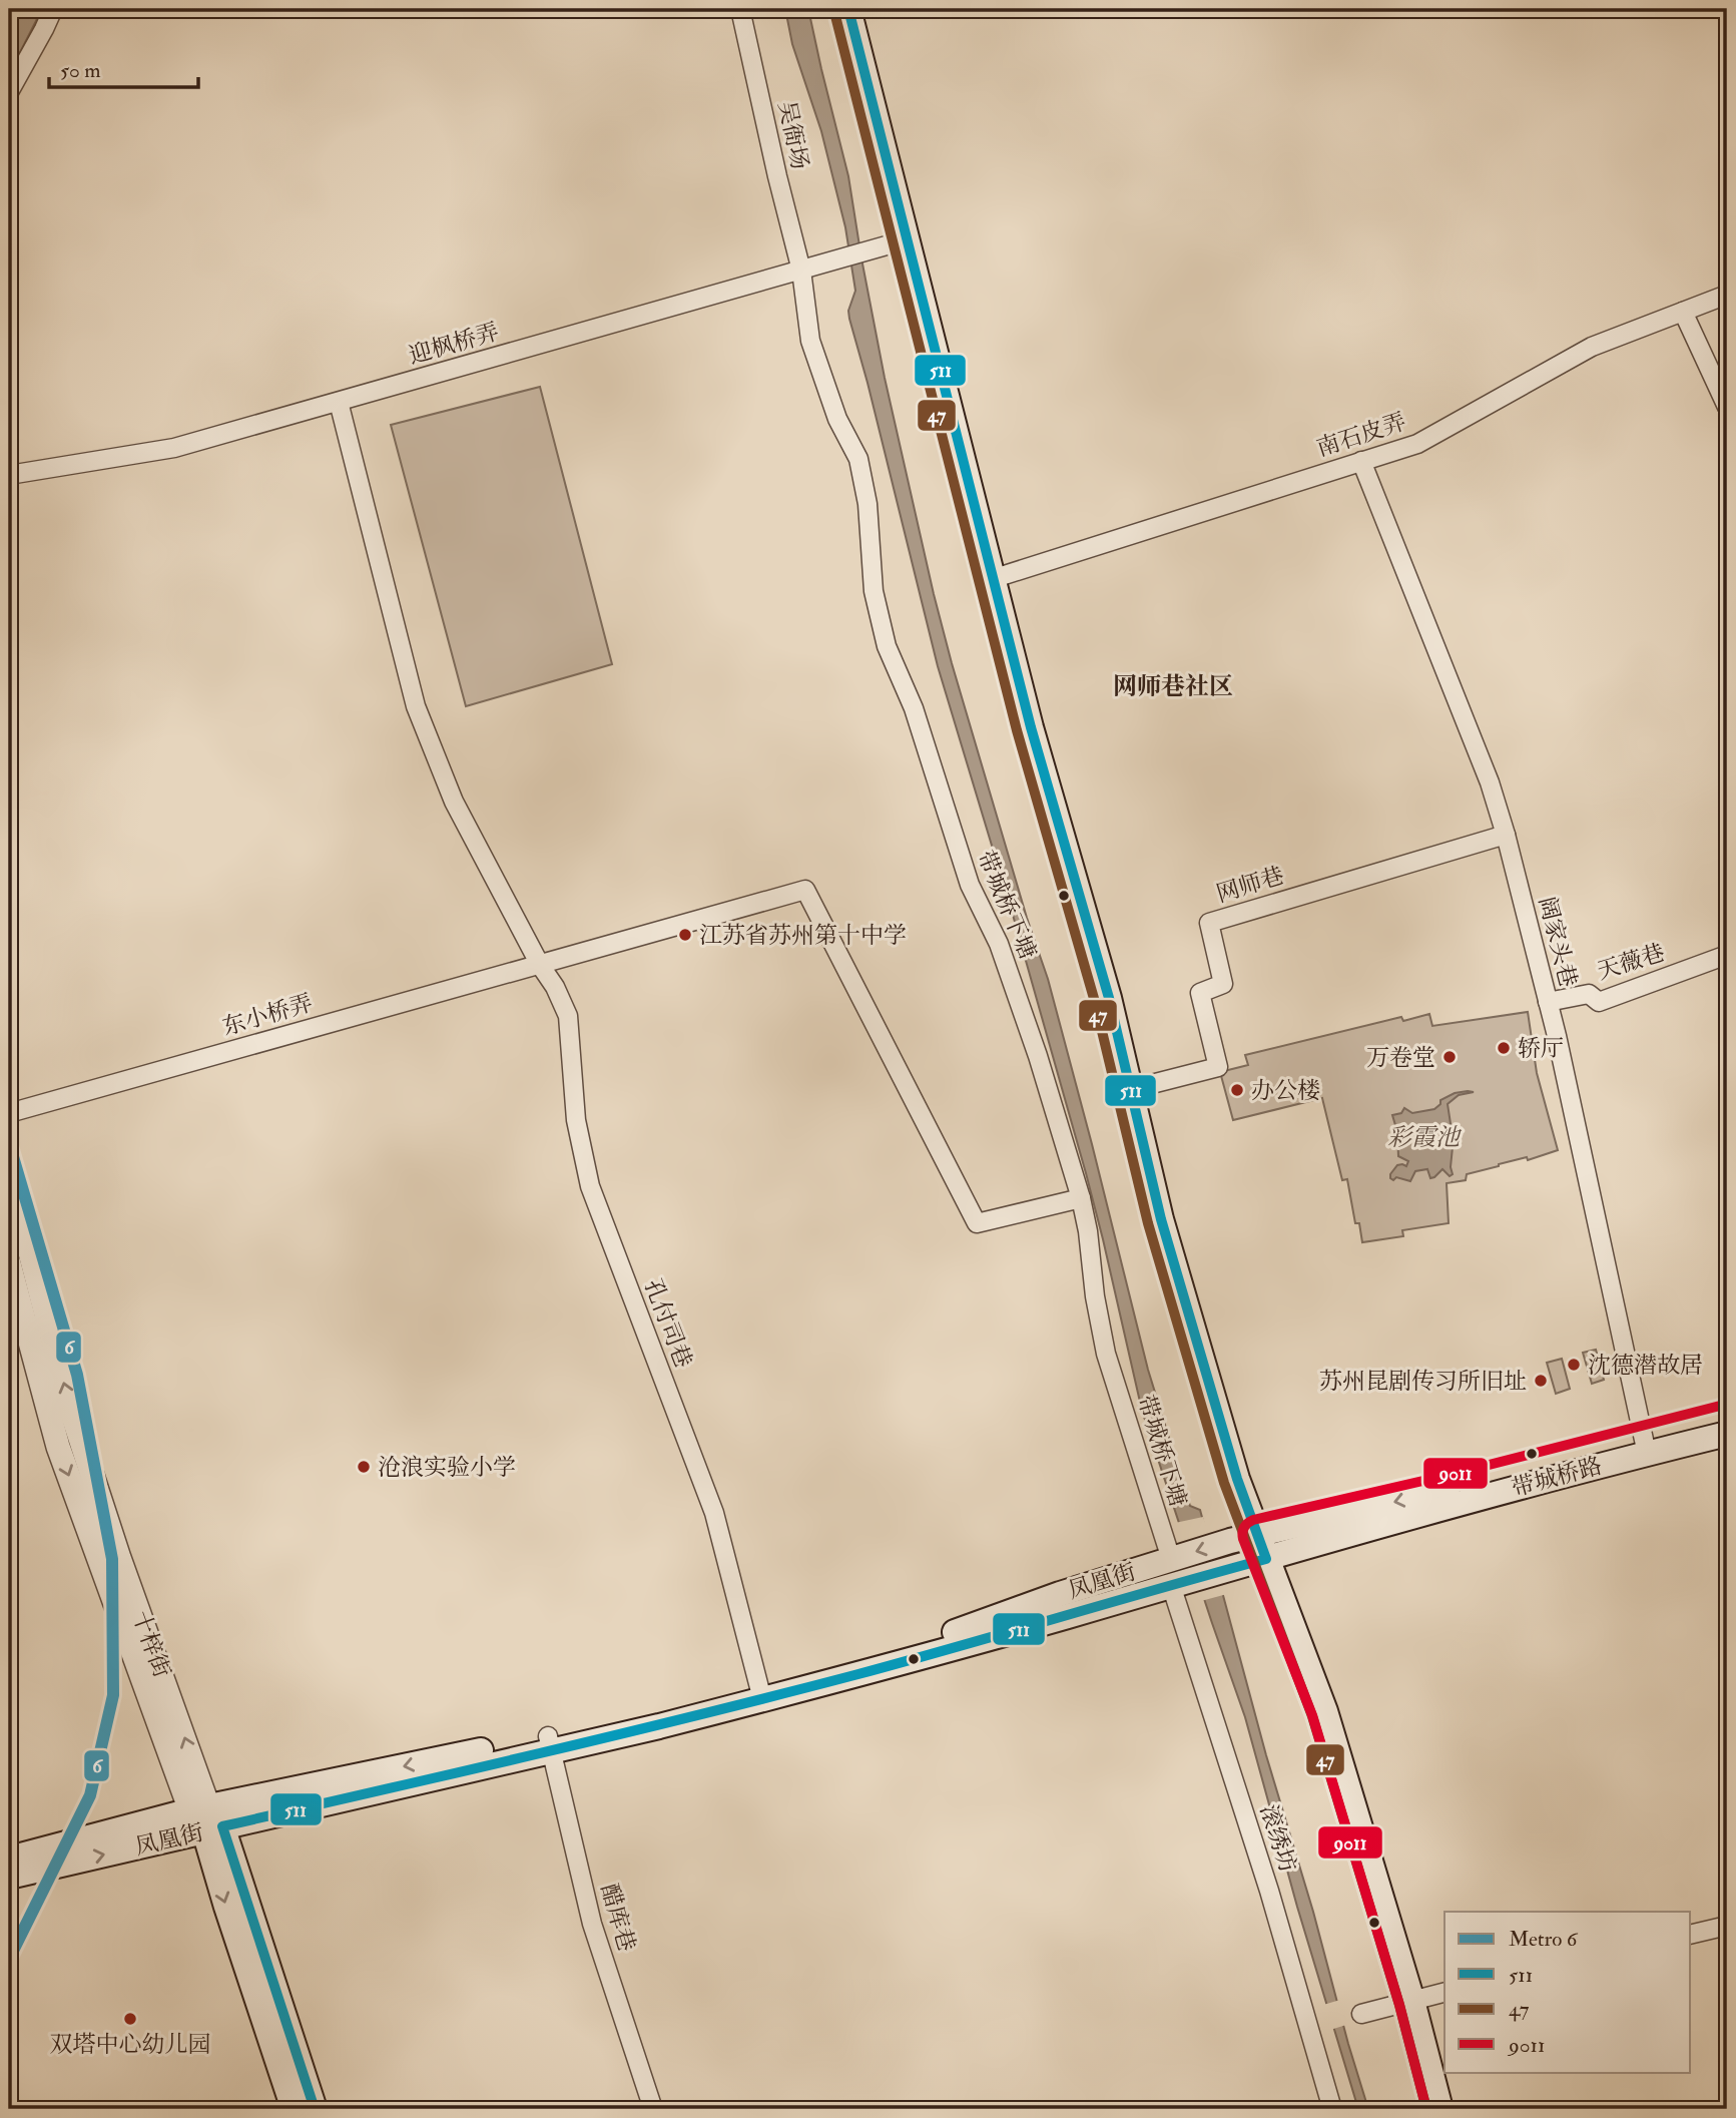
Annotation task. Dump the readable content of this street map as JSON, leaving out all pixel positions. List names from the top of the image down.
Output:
{
  "streets": {
    "main road": ["带城桥路", "凤凰街", "十梓街"],
    "street": [
      "吴衙场",
      "迎枫桥弄",
      "南石皮弄",
      "网师巷",
      "带城桥下塘",
      "阔家头巷",
      "天薇巷",
      "东小桥弄",
      "孔付司巷",
      "滚绣坊",
      "醋库巷"
    ]
  },
  "crossings": [
    ["吴衙场", "迎枫桥弄"],
    ["吴衙场", "带城桥下塘"],
    ["迎枫桥弄", "带城桥下塘"],
    ["迎枫桥弄", "孔付司巷"],
    ["南石皮弄", "阔家头巷"],
    ["网师巷", "阔家头巷"],
    ["带城桥下塘", "东小桥弄"],
    ["带城桥下塘", "凤凰街"],
    ["阔家头巷", "天薇巷"],
    ["阔家头巷", "带城桥路"],
    ["东小桥弄", "孔付司巷"],
    ["孔付司巷", "凤凰街"],
    ["带城桥路", "凤凰街"],
    ["凤凰街", "十梓街"],
    ["凤凰街", "滚绣坊"],
    ["凤凰街", "醋库巷"]
  ],
  "districts": ["网师巷社区"],
  "water": ["彩霞池"],
  "places": [
    "江苏省苏州第十中学",
    "轿厅",
    "万卷堂",
    "办公楼",
    "沈德潜故居",
    "苏州昆剧传习所旧址",
    "沧浪实验小学",
    "双塔中心幼儿园"
  ],
  "lines": [
    "transit line 511",
    "transit line 47",
    "metro line 6",
    "transit line 9011"
  ],
  "legend": [
    "Metro 6",
    "511",
    "47",
    "9011"
  ],
  "scale_bar": "50 m"
}
